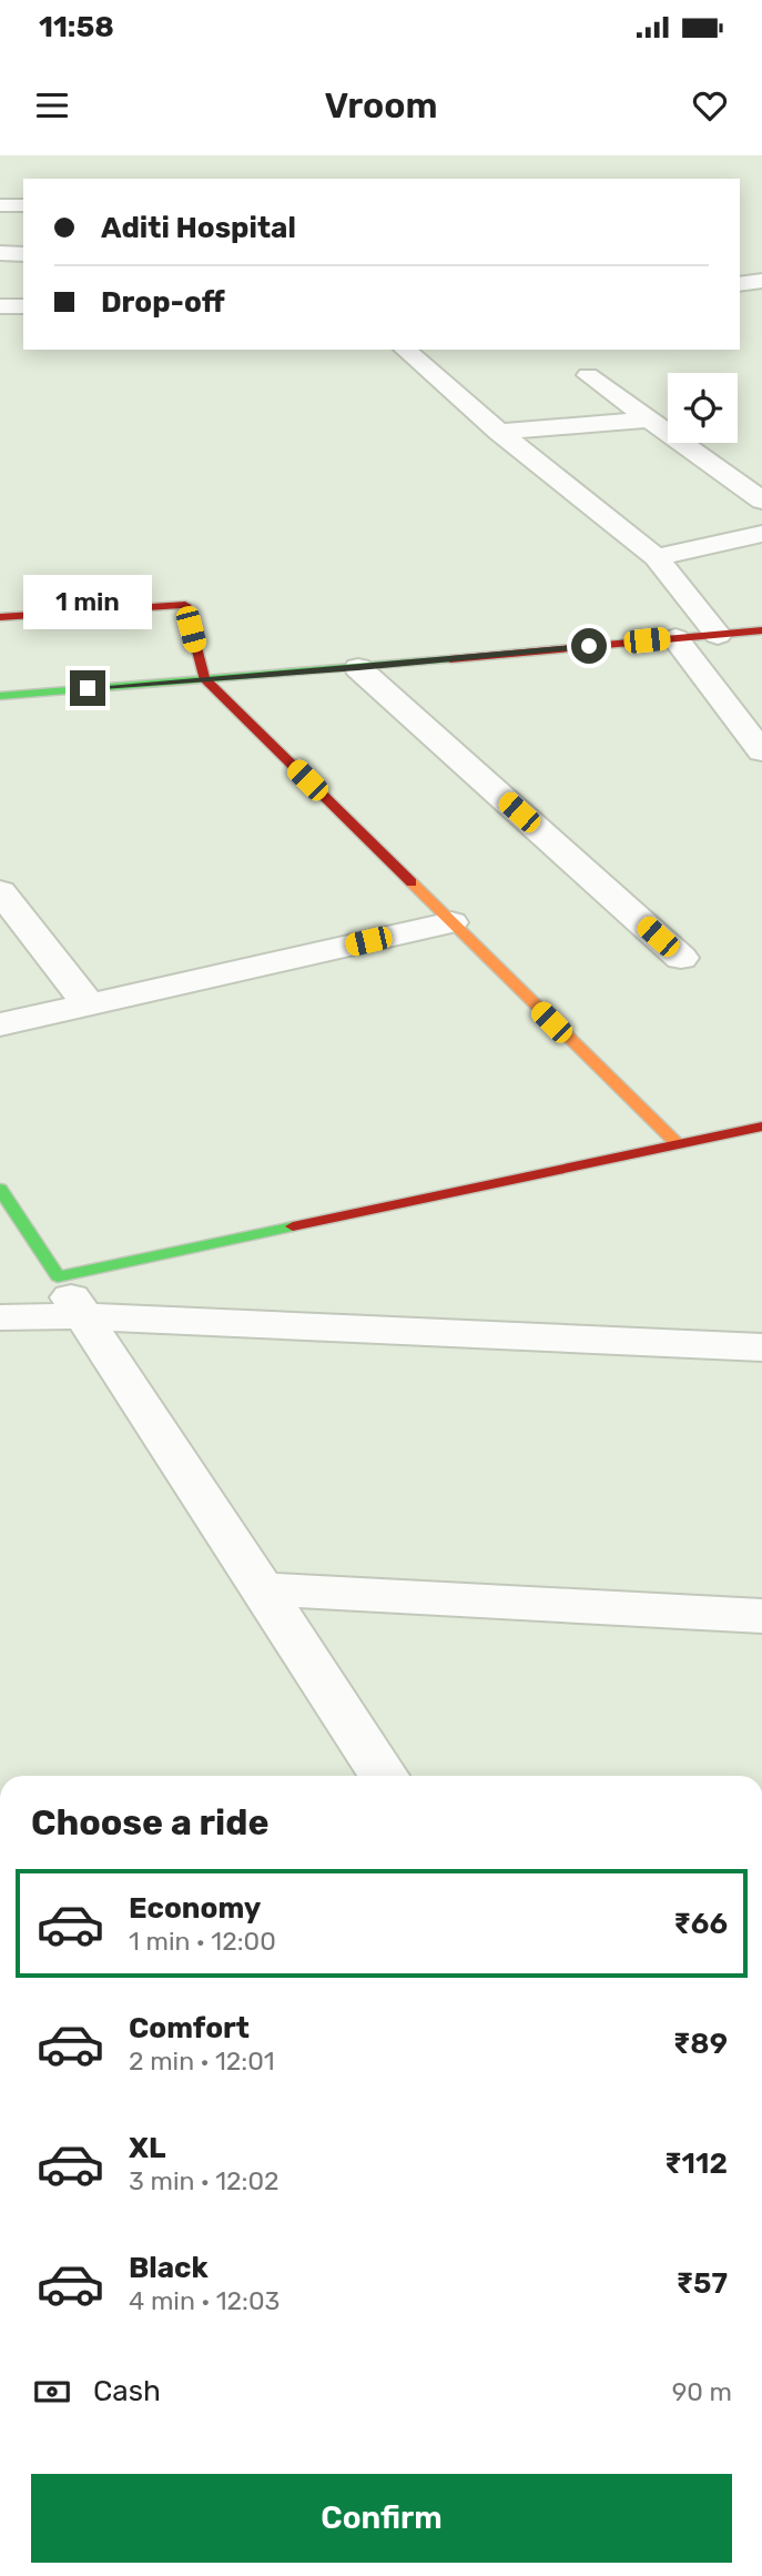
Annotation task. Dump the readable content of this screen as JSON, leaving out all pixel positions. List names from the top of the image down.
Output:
{
  "page": {
    "status": "11:58",
    "header": "Vroom",
    "banner": ["Aditi Hospital", "Drop-off"],
    "bubble": "1 min",
    "heading": "Choose a ride",
    "list": [
      {
        "name": "Economy",
        "note": "1 min · 12:00",
        "value": "₹66"
      },
      {
        "name": "Comfort",
        "note": "2 min · 12:01",
        "value": "₹89"
      },
      {
        "name": "XL",
        "note": "3 min · 12:02",
        "value": "₹112"
      },
      {
        "name": "Black",
        "note": "4 min · 12:03",
        "value": "₹57"
      }
    ],
    "pay": ["Cash", "90 m"],
    "buttons": "Confirm"
  }
}
